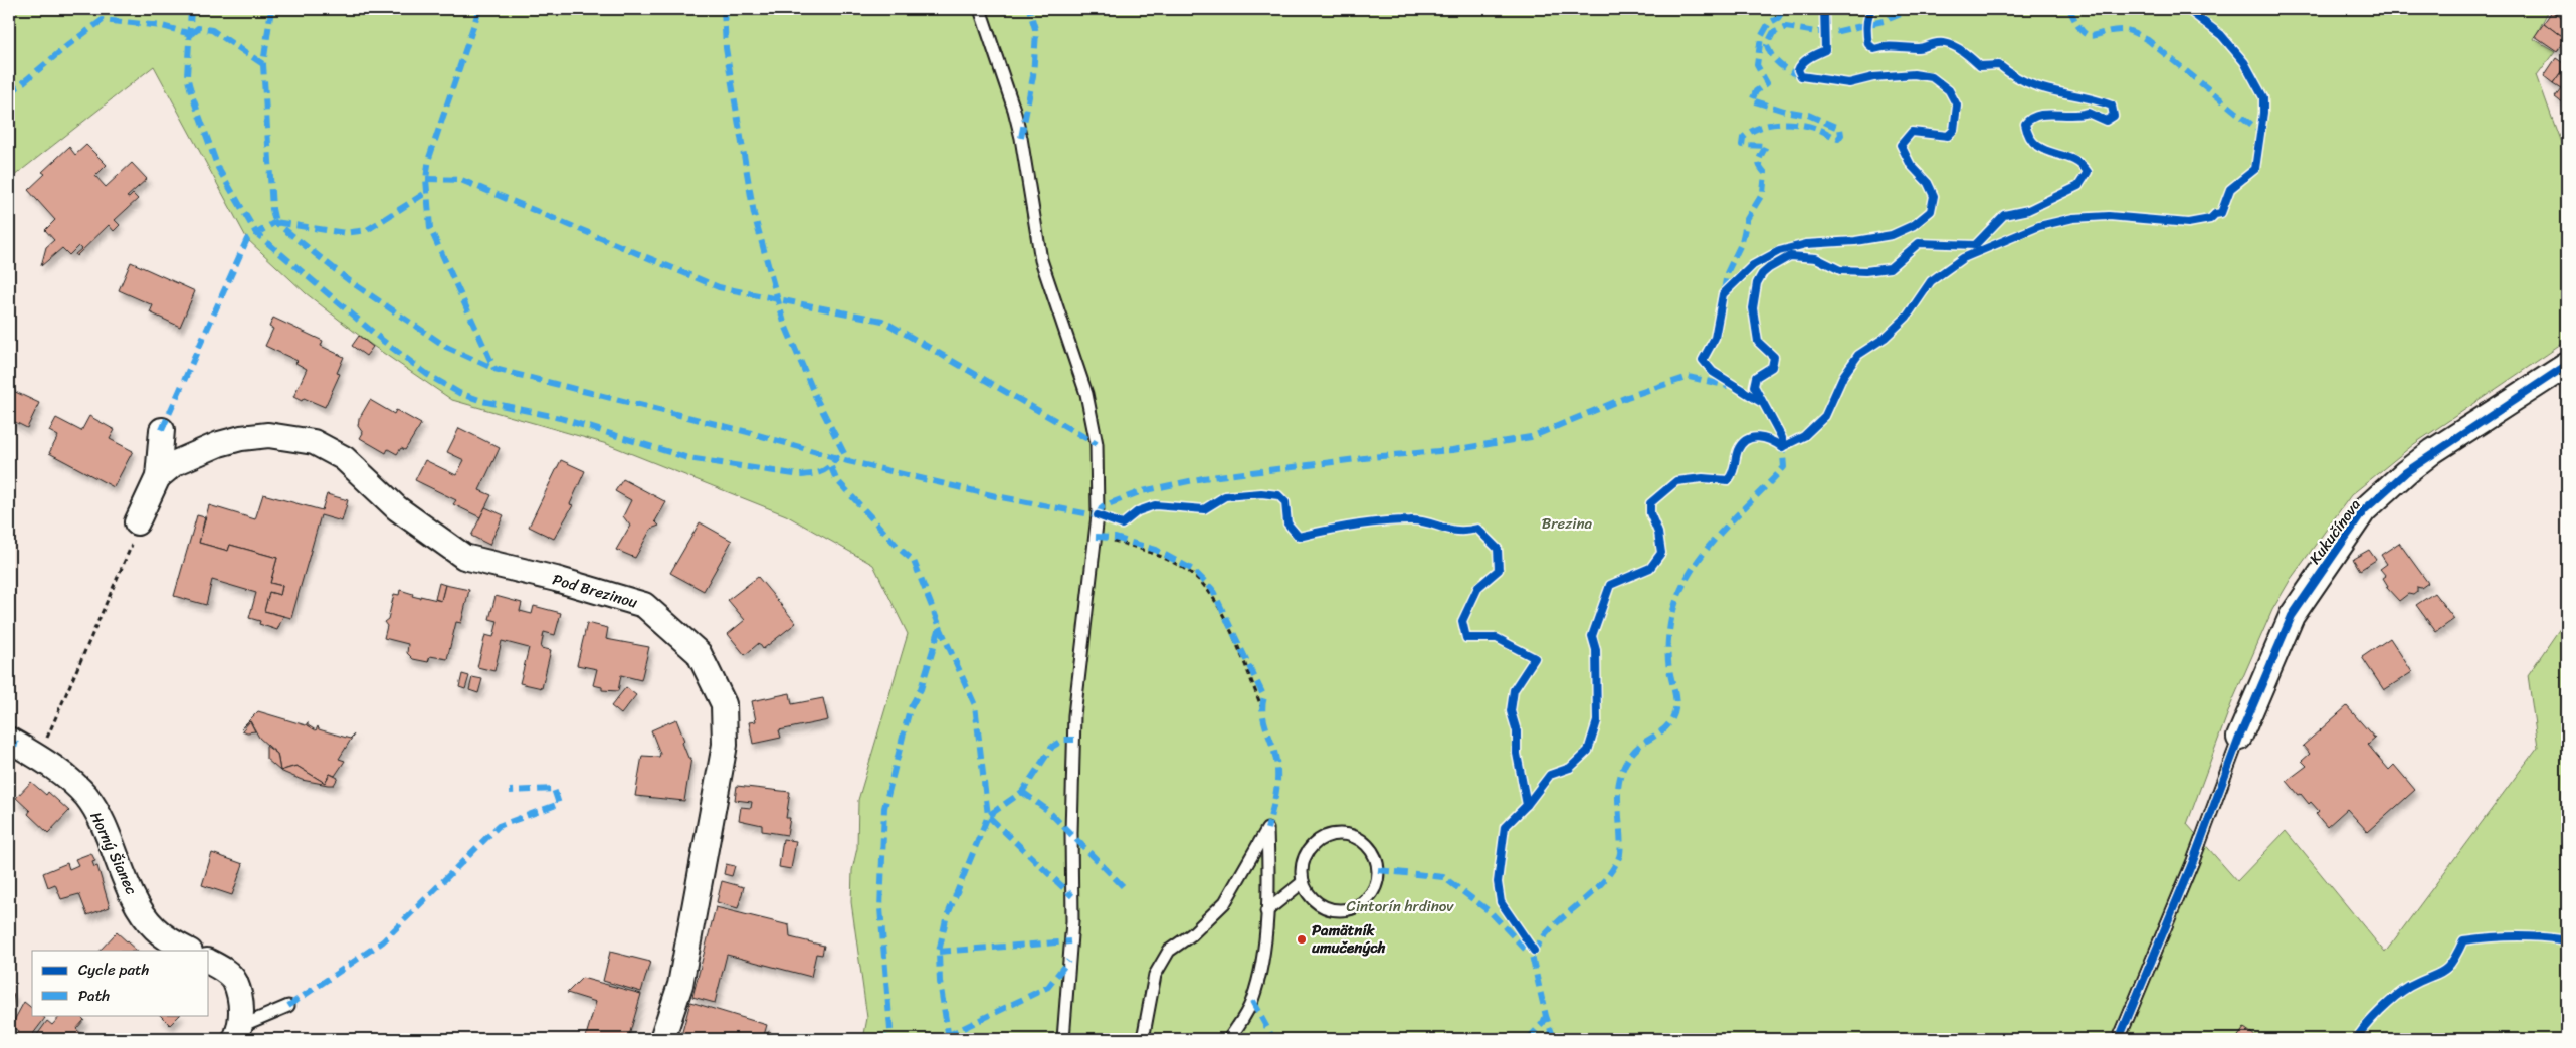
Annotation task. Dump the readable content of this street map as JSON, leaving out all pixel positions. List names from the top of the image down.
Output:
{
  "streets": {
    "street": ["Kukučínova", "Pod Brezinou", "Horný Šianec"]
  },
  "parks": ["Brezina", "Cintorín hrdinov"],
  "places": ["Pamätník umučených"],
  "legend": ["Cycle path", "Path"]
}
